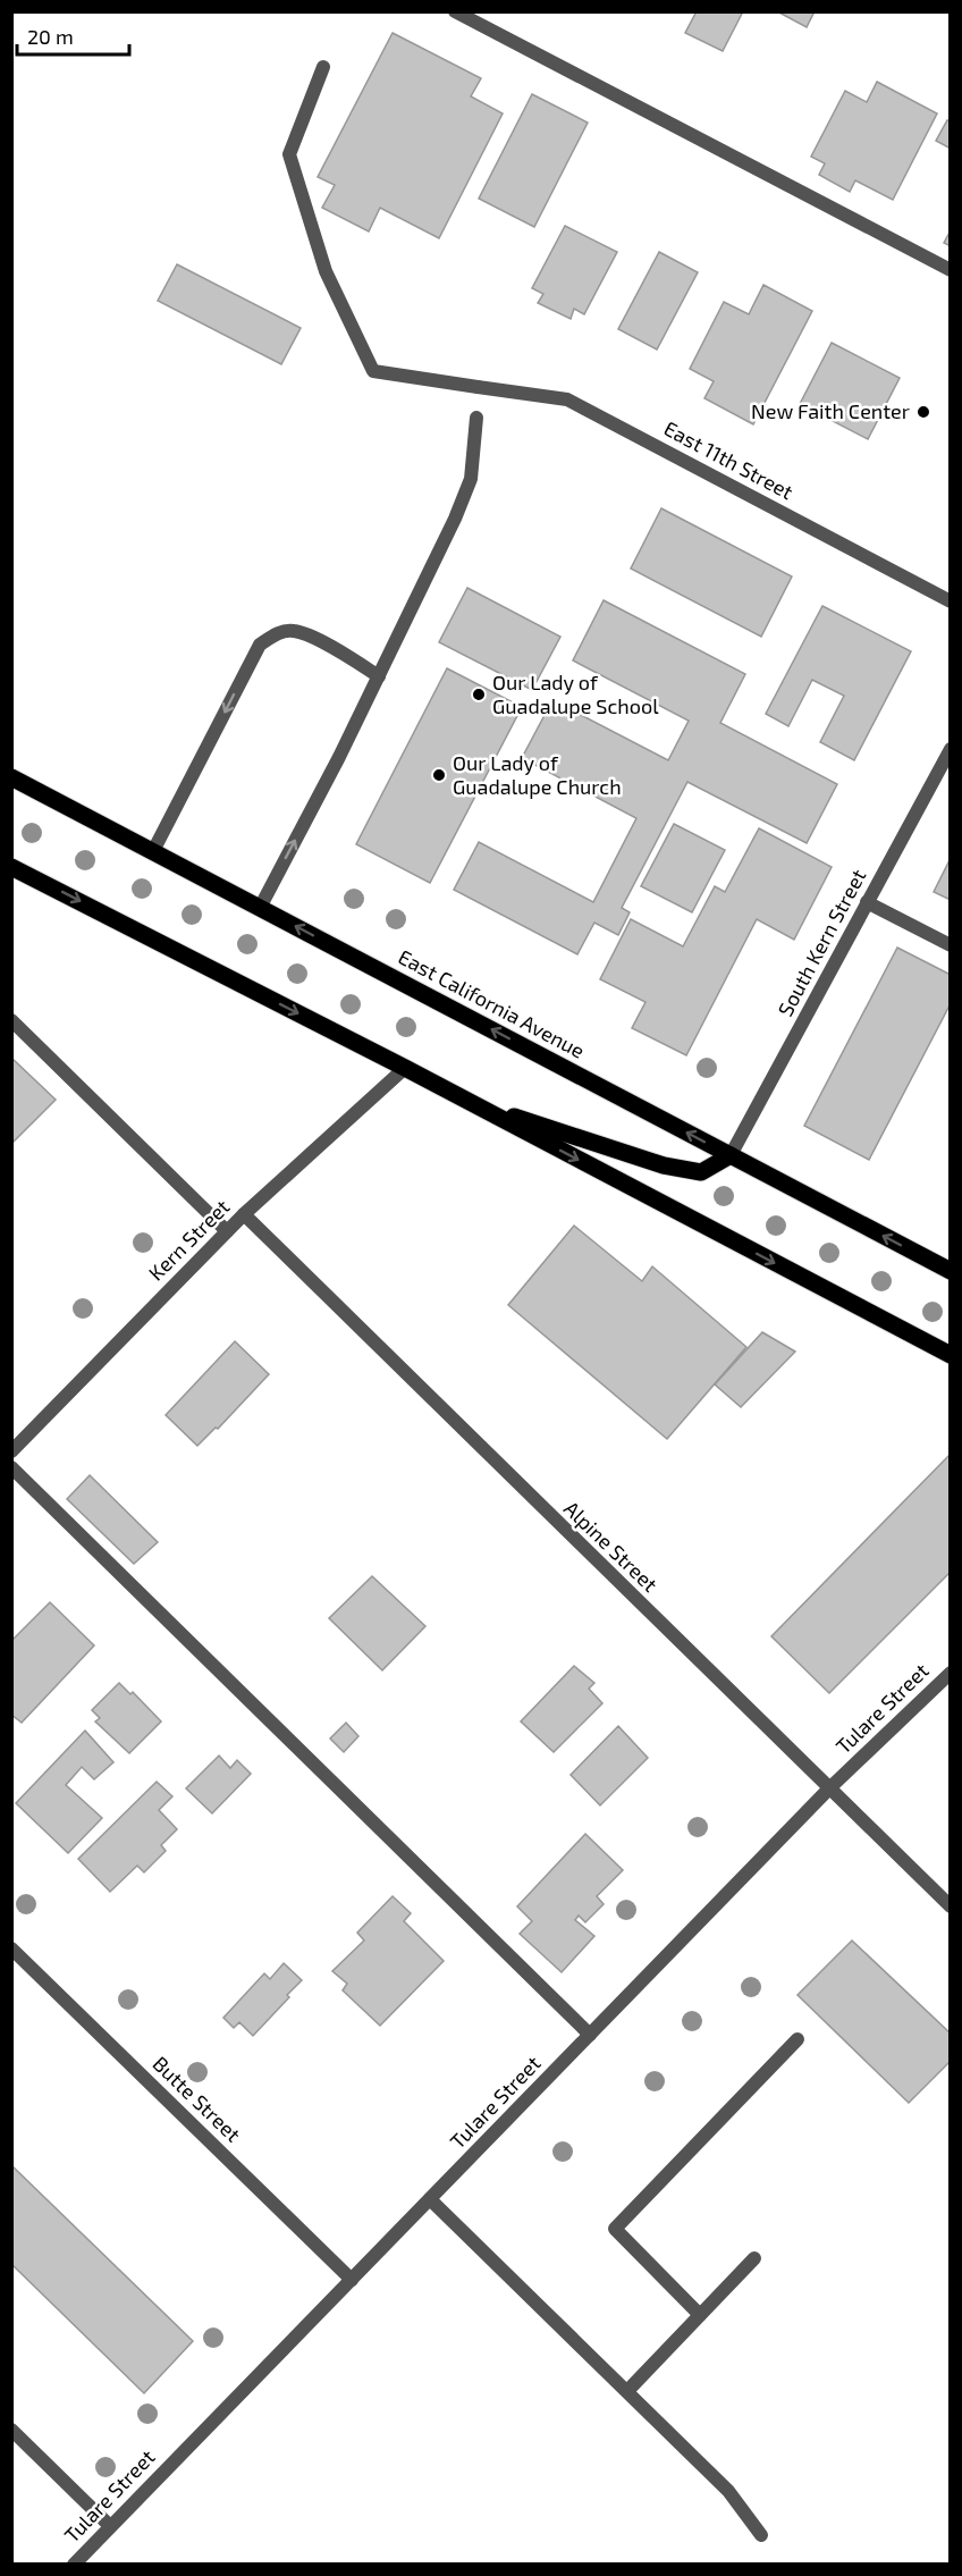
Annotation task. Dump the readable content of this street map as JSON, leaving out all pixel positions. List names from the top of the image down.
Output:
{
  "streets": {
    "main road": ["East California Avenue"],
    "street": [
      "East 11th Street",
      "South Kern Street",
      "Kern Street",
      "Alpine Street",
      "Tulare Street",
      "Butte Street"
    ]
  },
  "crossings": [
    ["South Kern Street", "East California Avenue"],
    ["Kern Street", "Alpine Street"],
    ["Alpine Street", "Tulare Street"],
    ["Tulare Street", "Butte Street"]
  ],
  "places": ["New Faith Center", "Our Lady of Guadalupe School", "Our Lady of Guadalupe Church"],
  "scale_bar": "20 m"
}
